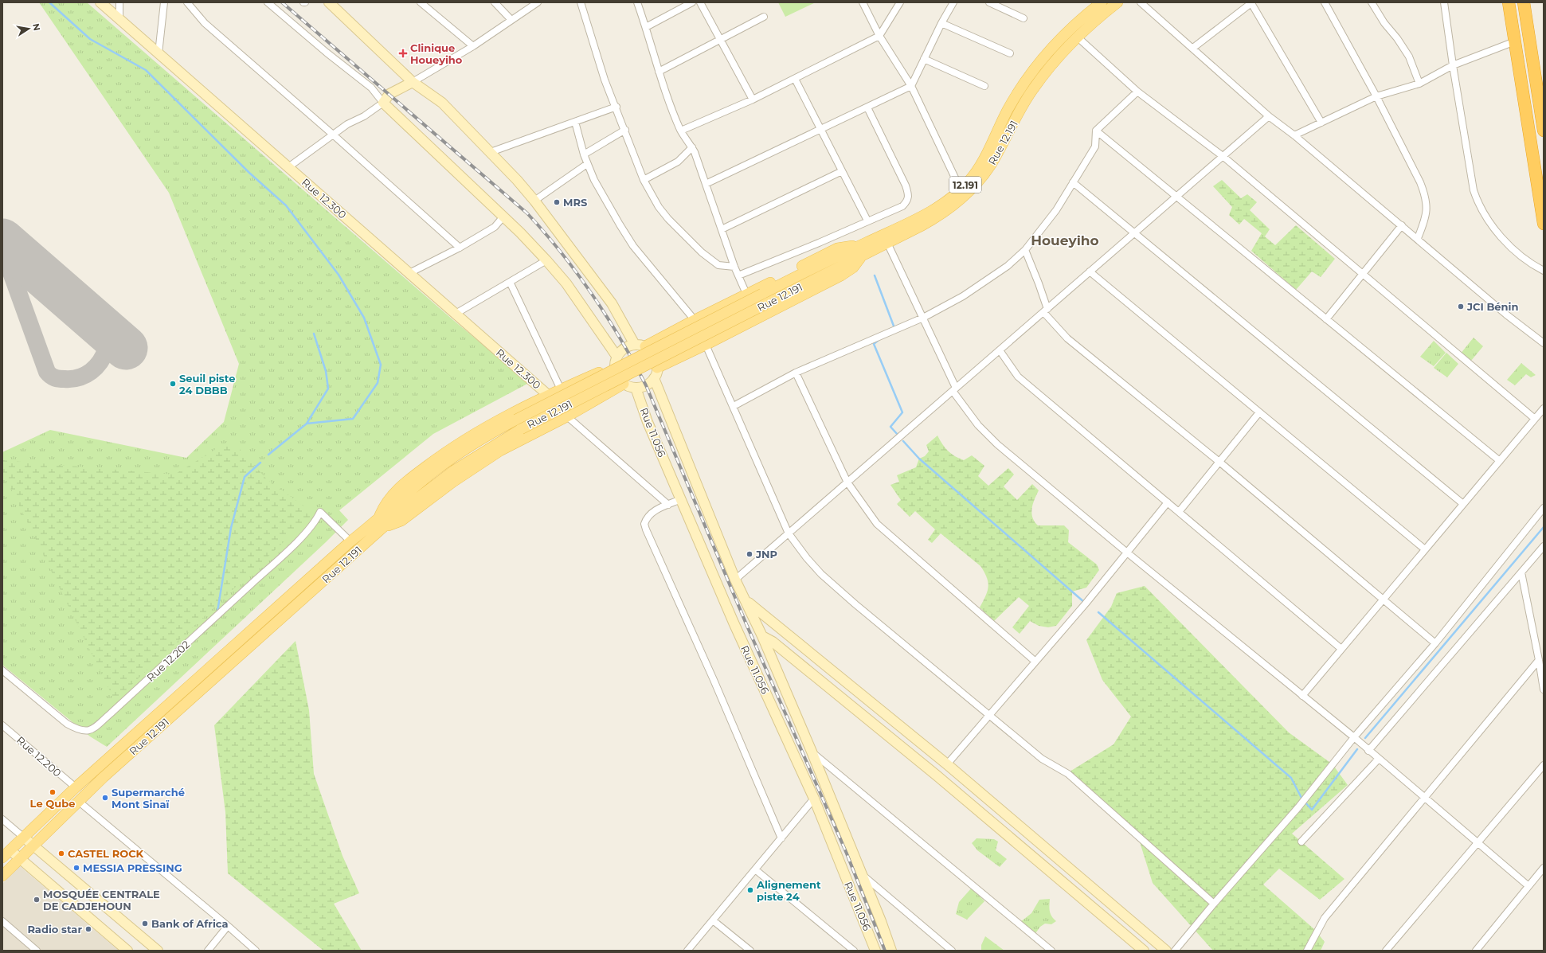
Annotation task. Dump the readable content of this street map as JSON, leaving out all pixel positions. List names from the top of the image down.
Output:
{
  "streets": {
    "main road": [
      "Rue 12.191",
      "12.191",
      "Rue 12.300",
      "Rue 11.056"
    ],
    "street": ["Rue 12.202", "Rue 12.200"]
  },
  "crossings": [
    ["Rue 12.191", "Rue 12.202"],
    ["Rue 12.191", "Rue 12.200"]
  ],
  "districts": ["Houeyiho"],
  "places": {
    "health": ["Clinique Houeyiho"],
    "other": [
      "MRS",
      "JCI Bénin",
      "Seuil piste 24 DBBB",
      "JNP",
      "Le Qube",
      "Supermarché Mont Sinaï",
      "CASTEL ROCK",
      "MESSIA PRESSING",
      "Alignement piste 24",
      "MOSQUÉE CENTRALE DE CADJEHOUN",
      "Bank of Africa",
      "Radio star"
    ]
  },
  "north": "right"
}
